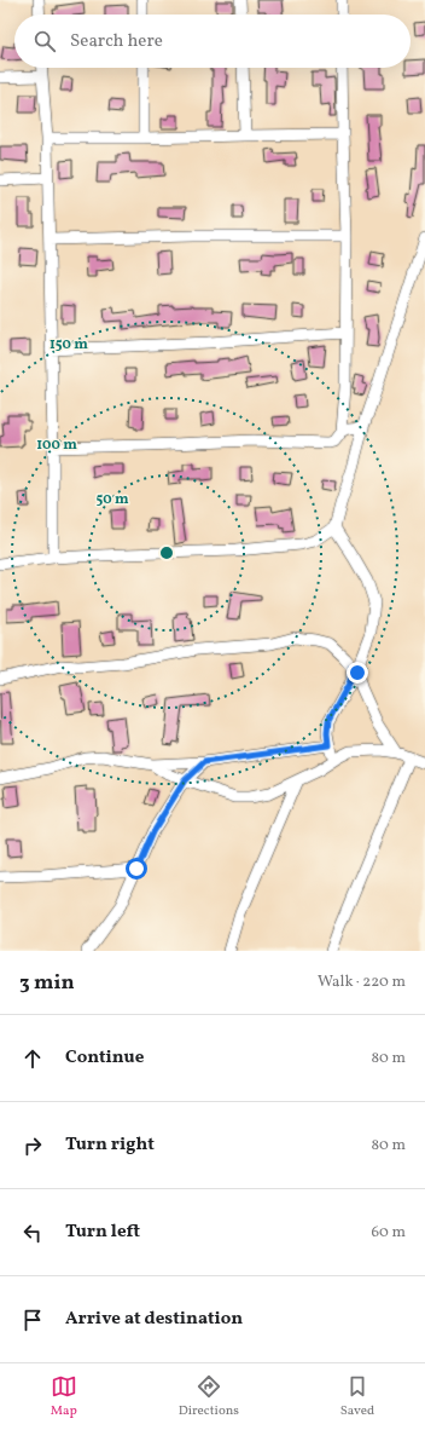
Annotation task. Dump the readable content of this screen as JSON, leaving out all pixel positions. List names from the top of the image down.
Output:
{
  "page": {
    "search": "Search here",
    "heading": ["3 min", "Walk · 220 m"],
    "list": [
      ["Continue", "80 m"],
      ["Turn right", "80 m"],
      ["Turn left", "60 m"],
      "Arrive at destination"
    ],
    "nav": ["Map", "Directions", "Saved"]
  },
  "rings": ["150 m", "100 m", "50 m"]
}
